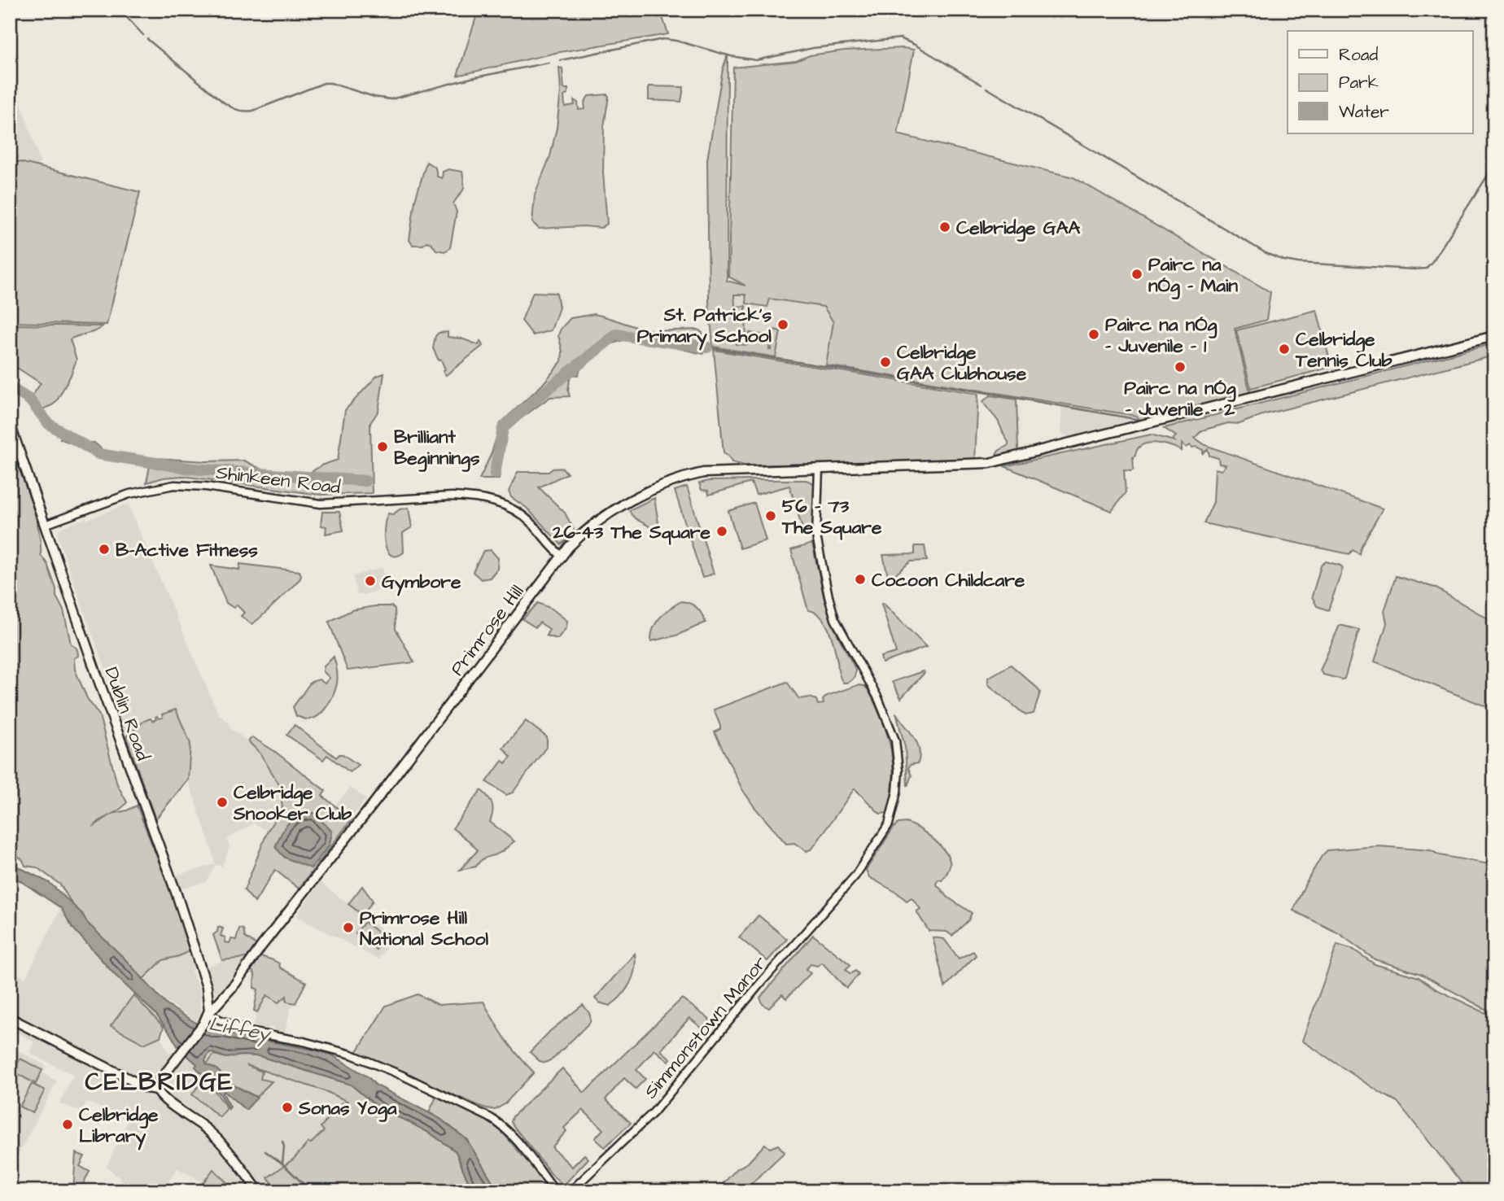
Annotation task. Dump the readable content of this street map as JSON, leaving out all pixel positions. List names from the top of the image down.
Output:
{
  "streets": {
    "main road": ["Primrose Hill", "Dublin Road"],
    "street": ["Shinkeen Road", "Simmonstown Manor"]
  },
  "crossings": [
    ["Shinkeen Road", "Primrose Hill"],
    ["Shinkeen Road", "Dublin Road"],
    ["Primrose Hill", "Dublin Road"],
    ["Primrose Hill", "Simmonstown Manor"]
  ],
  "districts": ["CELBRIDGE"],
  "water": ["Liffey"],
  "places": [
    "Celbridge GAA",
    "Pairc na nÓg - Main",
    "St. Patrick's Primary School",
    "Pairc na nÓg - Juvenile - 1",
    "Celbridge Tennis Club",
    "Celbridge GAA Clubhouse",
    "Pairc na nÓg - Juvenile - 2",
    "Brilliant Beginnings",
    "56 - 73 The Square",
    "26-43 The Square",
    "B-Active Fitness",
    "Cocoon Childcare",
    "Gymbore",
    "Celbridge Snooker Club",
    "Primrose Hill National School",
    "Sonas Yoga",
    "Celbridge Library"
  ],
  "legend": ["Road", "Park", "Water"]
}
